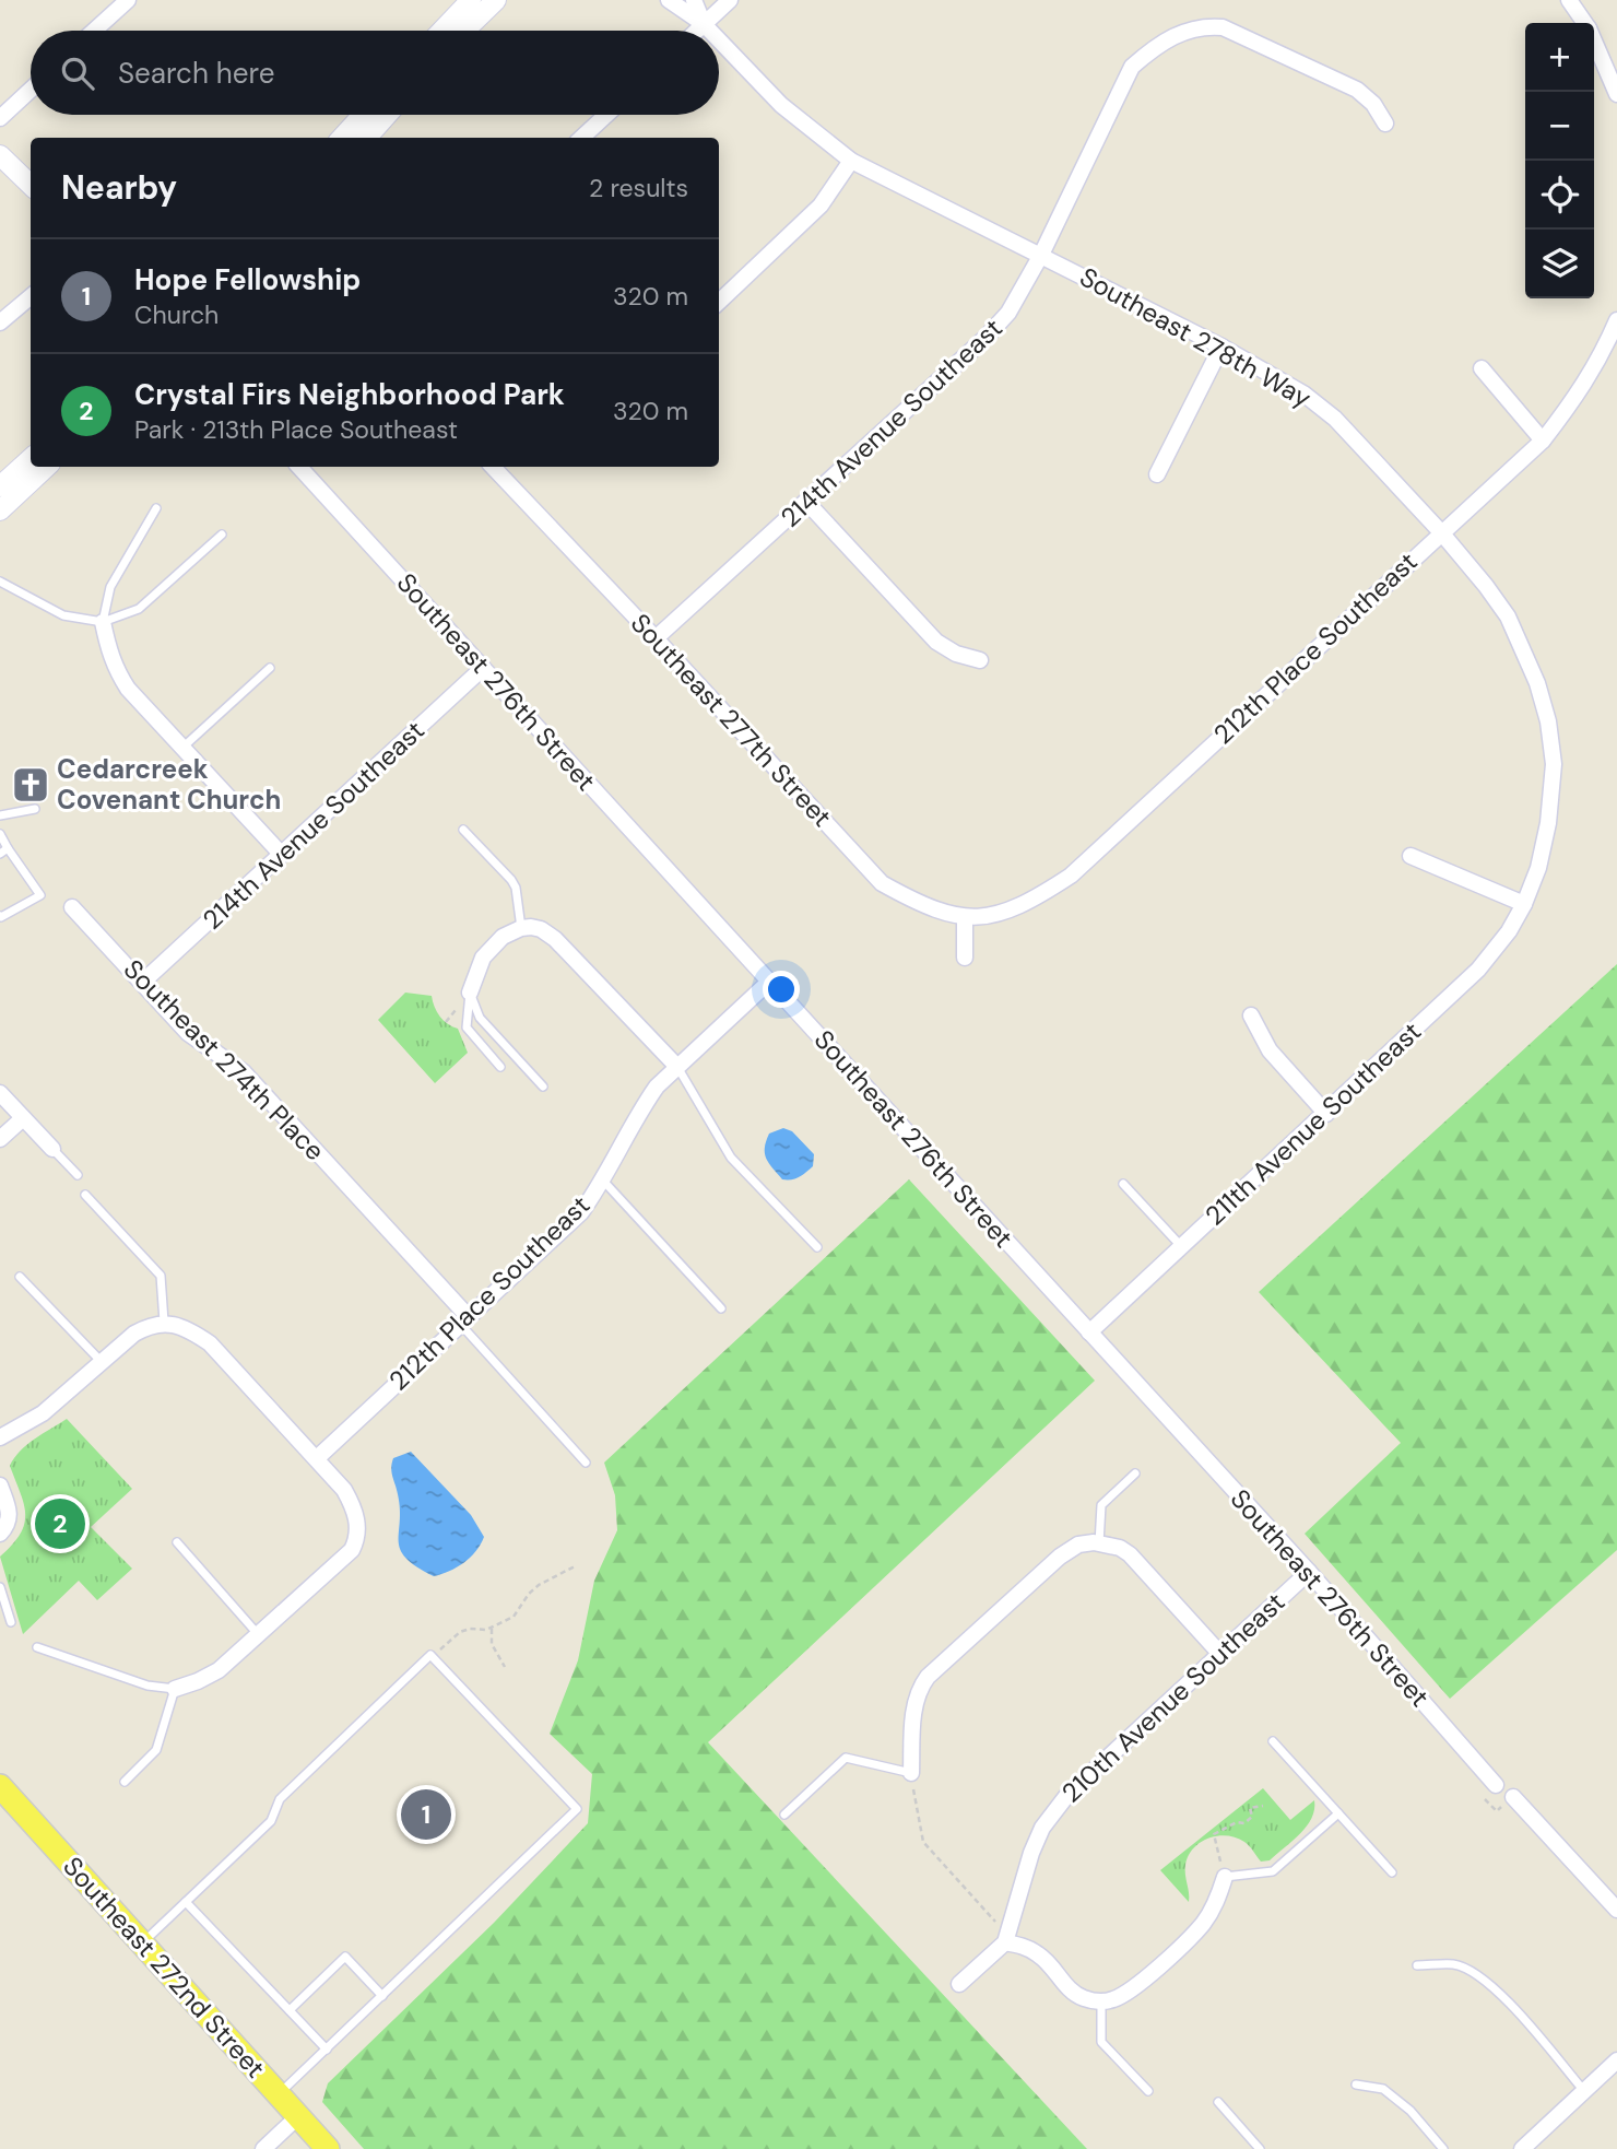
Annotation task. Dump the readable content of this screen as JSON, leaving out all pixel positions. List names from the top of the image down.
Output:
{
  "streets": {
    "main road": ["Southeast 272nd Street"],
    "street": [
      "Southeast 278th Way",
      "214th Avenue Southeast",
      "212th Place Southeast",
      "Southeast 276th Street",
      "Southeast 277th Street",
      "Southeast 274th Place",
      "211th Avenue Southeast",
      "210th Avenue Southeast"
    ]
  },
  "crossings": [
    ["Southeast 278th Way", "214th Avenue Southeast"],
    ["Southeast 278th Way", "212th Place Southeast"],
    ["Southeast 278th Way", "211th Avenue Southeast"],
    ["214th Avenue Southeast", "Southeast 276th Street"],
    ["214th Avenue Southeast", "Southeast 277th Street"],
    ["214th Avenue Southeast", "Southeast 274th Place"],
    ["212th Place Southeast", "Southeast 276th Street"],
    ["212th Place Southeast", "Southeast 277th Street"],
    ["212th Place Southeast", "Southeast 274th Place"],
    ["Southeast 276th Street", "211th Avenue Southeast"],
    ["Southeast 276th Street", "210th Avenue Southeast"]
  ],
  "places": {
    "church": ["Cedarcreek Covenant Church"]
  },
  "page": {
    "map_buttons": ["+", "−"],
    "search": "Search here",
    "heading": ["Nearby", "2 results"],
    "list": [
      {
        "mark": "1",
        "name": "Hope Fellowship",
        "note": "Church",
        "value": "320 m"
      },
      {
        "mark": "2",
        "name": "Crystal Firs Neighborhood Park",
        "note": "Park · 213th Place Southeast",
        "value": "320 m"
      }
    ],
    "pins": ["2", "1"]
  }
}
